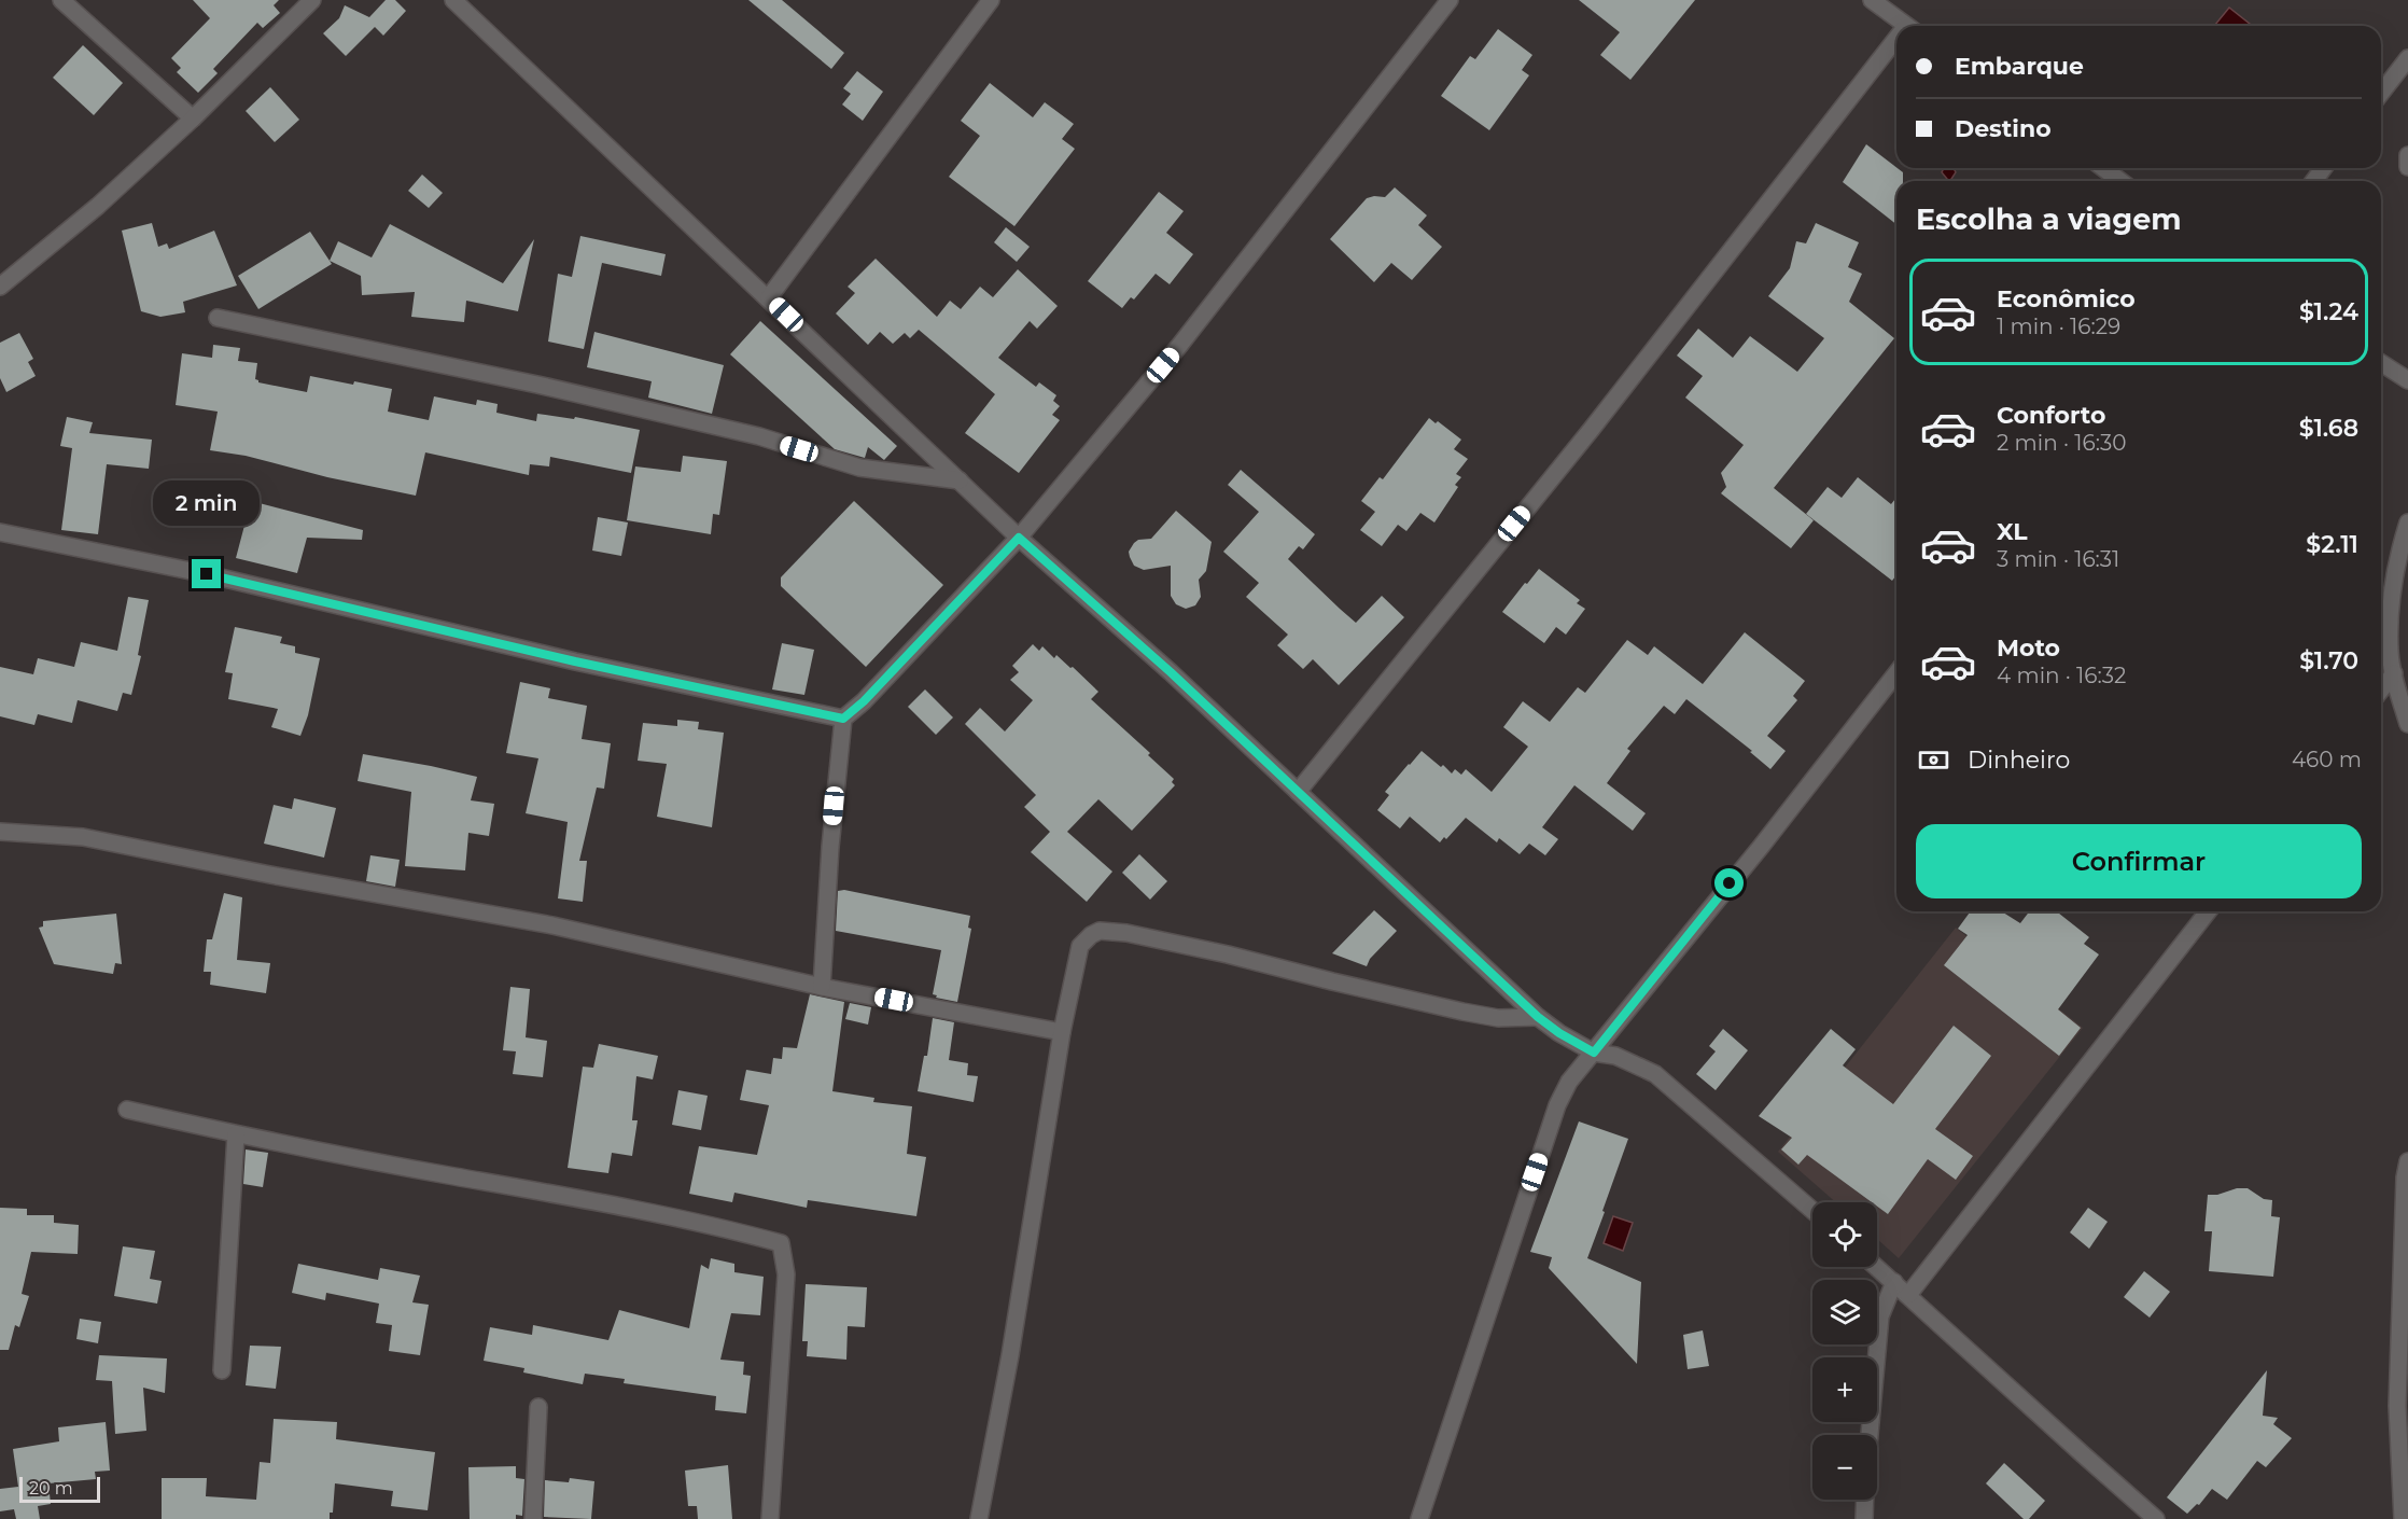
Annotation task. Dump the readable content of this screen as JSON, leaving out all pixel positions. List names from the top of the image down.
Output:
{
  "scale_bar": "20 m",
  "page": {
    "banner": ["Embarque", "Destino"],
    "heading": "Escolha a viagem",
    "list": [
      {
        "name": "Econômico",
        "note": "1 min · 16:29",
        "value": "$1.24"
      },
      {
        "name": "Conforto",
        "note": "2 min · 16:30",
        "value": "$1.68"
      },
      {
        "name": "XL",
        "note": "3 min · 16:31",
        "value": "$2.11"
      },
      {
        "name": "Moto",
        "note": "4 min · 16:32",
        "value": "$1.70"
      }
    ],
    "bubble": "2 min",
    "pay": ["Dinheiro", "460 m"],
    "buttons": "Confirmar",
    "map_buttons": ["+", "−"],
    "scale": "20 m"
  }
}
